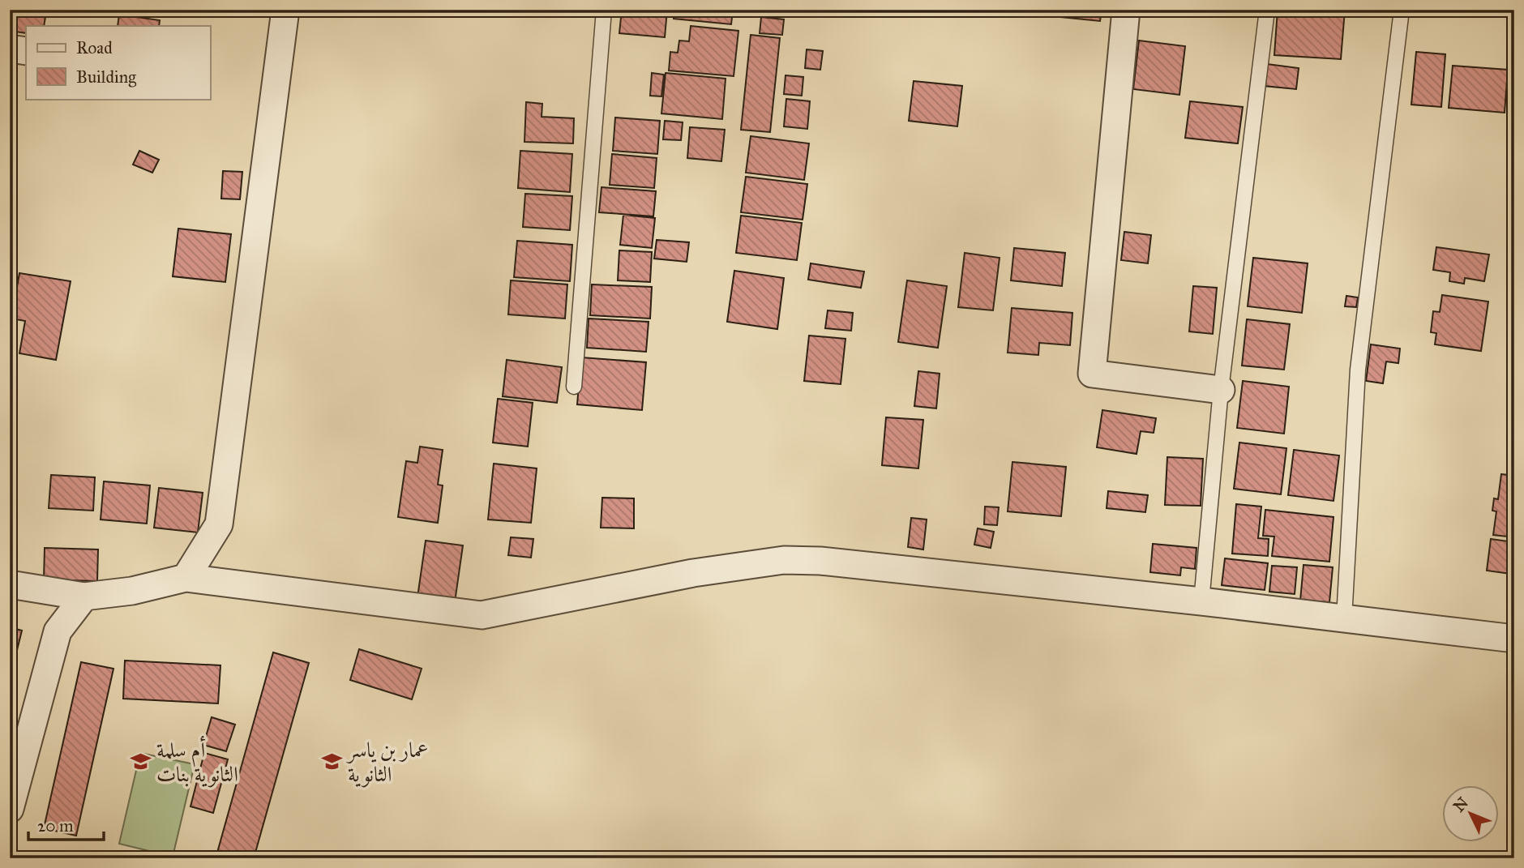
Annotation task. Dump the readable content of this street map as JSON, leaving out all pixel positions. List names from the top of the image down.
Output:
{
  "places": {
    "school or university": ["أم سلمة الثانوية بنات", "عمار بن ياسر الثانوية"]
  },
  "legend": ["Road", "Building"],
  "scale_bar": "20 m",
  "north": "top left"
}
